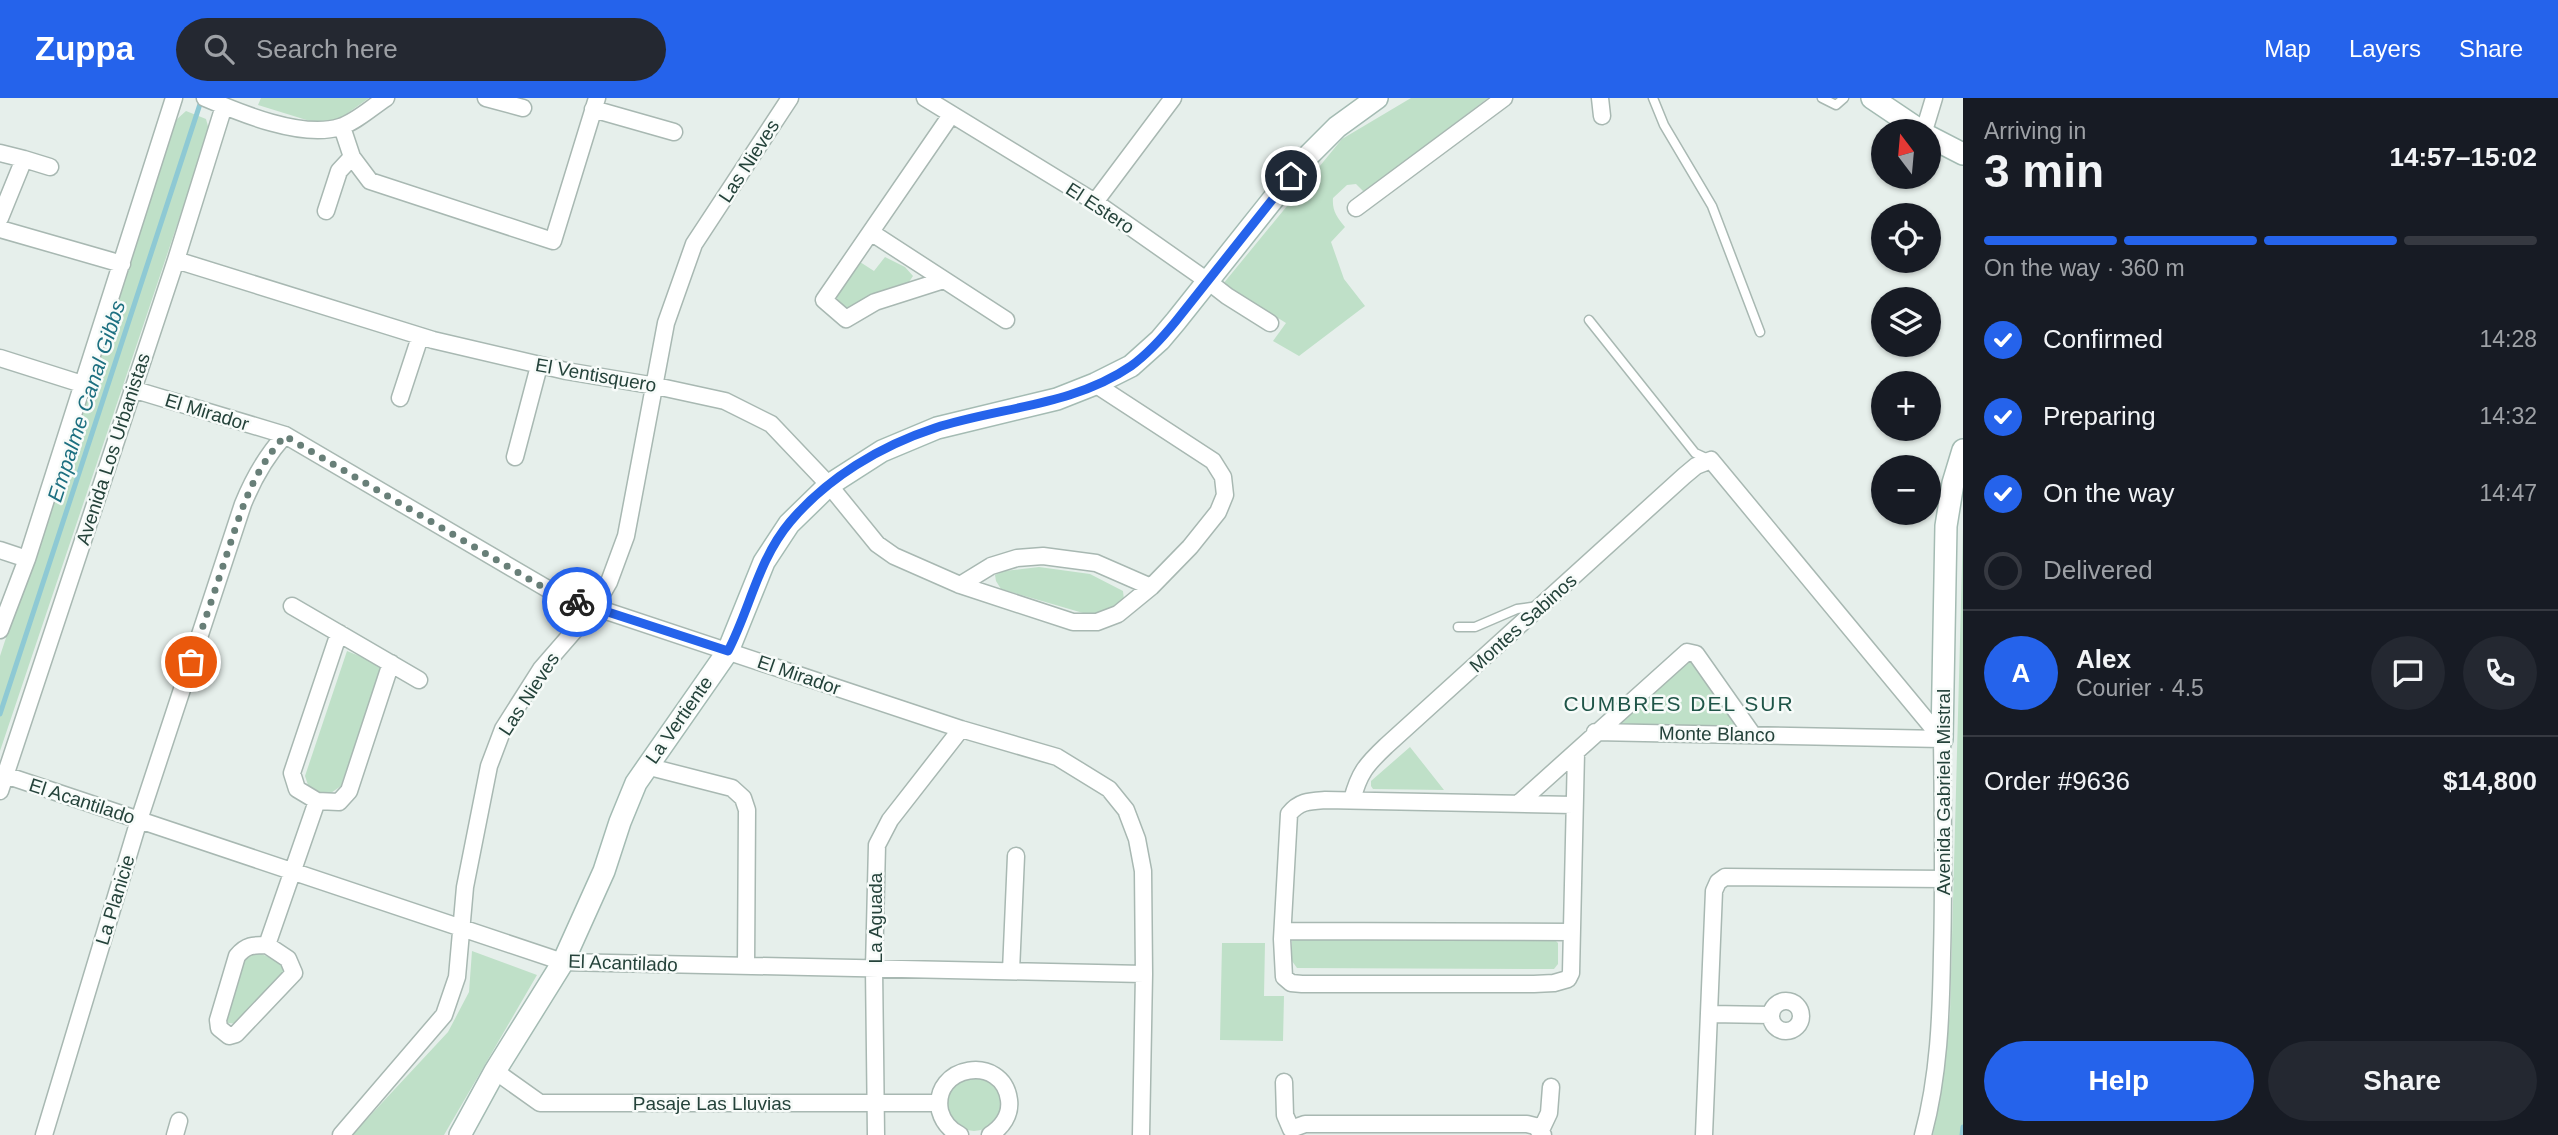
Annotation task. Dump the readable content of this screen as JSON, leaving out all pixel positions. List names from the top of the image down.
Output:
{
  "streets": {
    "street": [
      "Las Nieves",
      "El Estero",
      "El Ventisquero",
      "El Mirador",
      "Avenida Los Urbanistas",
      "Montes Sabinos",
      "La Vertiente",
      "Monte Blanco",
      "Avenida Gabriela Mistral",
      "El Acantilado",
      "La Planicie",
      "La Aguada",
      "Pasaje Las Lluvias"
    ]
  },
  "crossings": [
    ["Las Nieves", "El Ventisquero"],
    ["Las Nieves", "El Mirador"],
    ["Las Nieves", "El Acantilado"],
    ["El Estero", "La Vertiente"],
    ["El Ventisquero", "Avenida Los Urbanistas"],
    ["El Ventisquero", "La Vertiente"],
    ["El Mirador", "Avenida Los Urbanistas"],
    ["El Mirador", "La Vertiente"],
    ["El Mirador", "El Acantilado"],
    ["El Mirador", "La Planicie"],
    ["El Mirador", "La Aguada"],
    ["Avenida Los Urbanistas", "El Acantilado"],
    ["La Vertiente", "El Acantilado"],
    ["La Vertiente", "Pasaje Las Lluvias"],
    ["Monte Blanco", "Avenida Gabriela Mistral"],
    ["El Acantilado", "La Planicie"],
    ["El Acantilado", "La Aguada"],
    ["La Aguada", "Pasaje Las Lluvias"]
  ],
  "districts": ["CUMBRES DEL SUR"],
  "water": ["Empalme Canal Gibbs"],
  "north": "top",
  "page": {
    "header": "Zuppa",
    "search": "Search here",
    "nav": ["Map", "Layers", "Share"],
    "heading": ["3 min", "Arriving in", "14:57–15:02"],
    "panel": [
      "Alex",
      "Courier · 4.5",
      "Order #9636",
      "$14,800"
    ],
    "map_buttons": ["+", "−"],
    "bar": "On the way · 360 m",
    "list": [
      ["Confirmed", "14:28"],
      ["Preparing", "14:32"],
      ["On the way", "14:47"],
      "Delivered"
    ],
    "round": "A",
    "buttons": ["Help", "Share"]
  }
}
